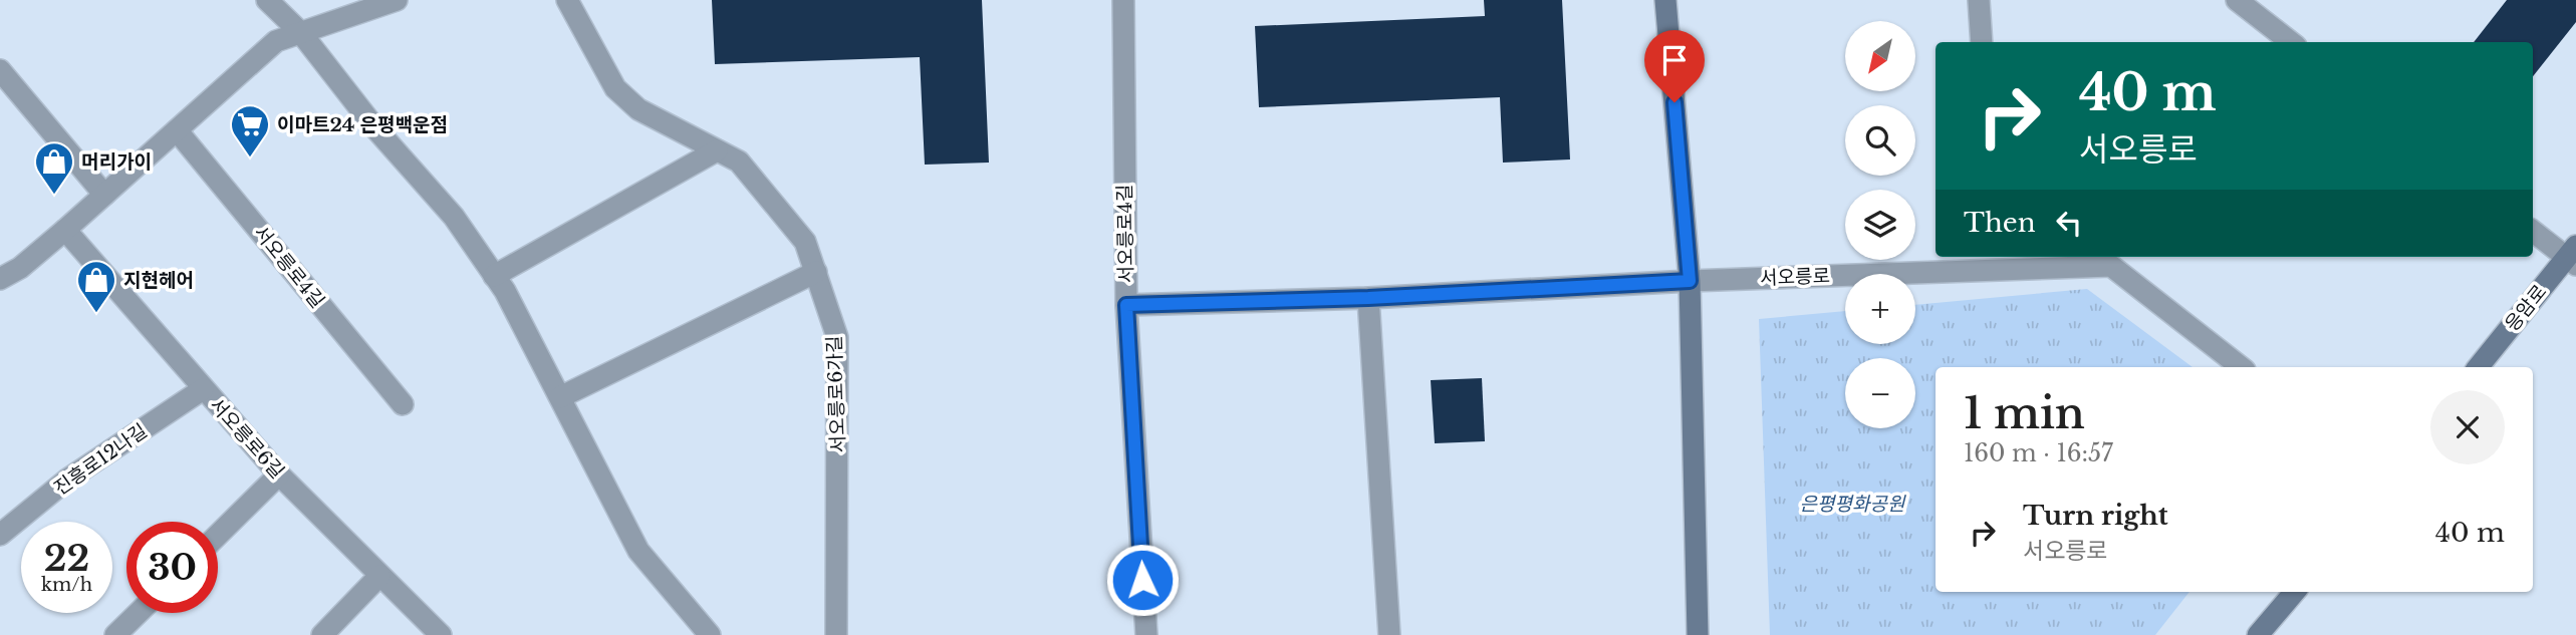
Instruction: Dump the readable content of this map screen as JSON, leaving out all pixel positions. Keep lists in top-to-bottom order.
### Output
{
  "streets": {
    "main road": ["응암로"],
    "street": [
      "서오릉로4길",
      "서오릉로",
      "서오릉로6가길",
      "서오릉로6길",
      "진흥로12나길"
    ]
  },
  "crossings": [
    ["서오릉로4길", "서오릉로"],
    ["서오릉로6길", "진흥로12나길"]
  ],
  "parks": ["은평평화공원"],
  "places": {
    "supermarket": ["이마트24 은평백운점"],
    "shop": ["머리가이", "지현헤어"]
  },
  "north": "bottom left",
  "page": {
    "map_buttons": ["+", "−"],
    "turn": ["40 m", "서오릉로"],
    "then": "Then",
    "heading": ["1 min", "160 m · 16:57"],
    "list": [
      {
        "name": "Turn right",
        "note": "서오릉로",
        "value": "40 m"
      }
    ],
    "speed": "22 km/h",
    "limit": "30"
  }
}
